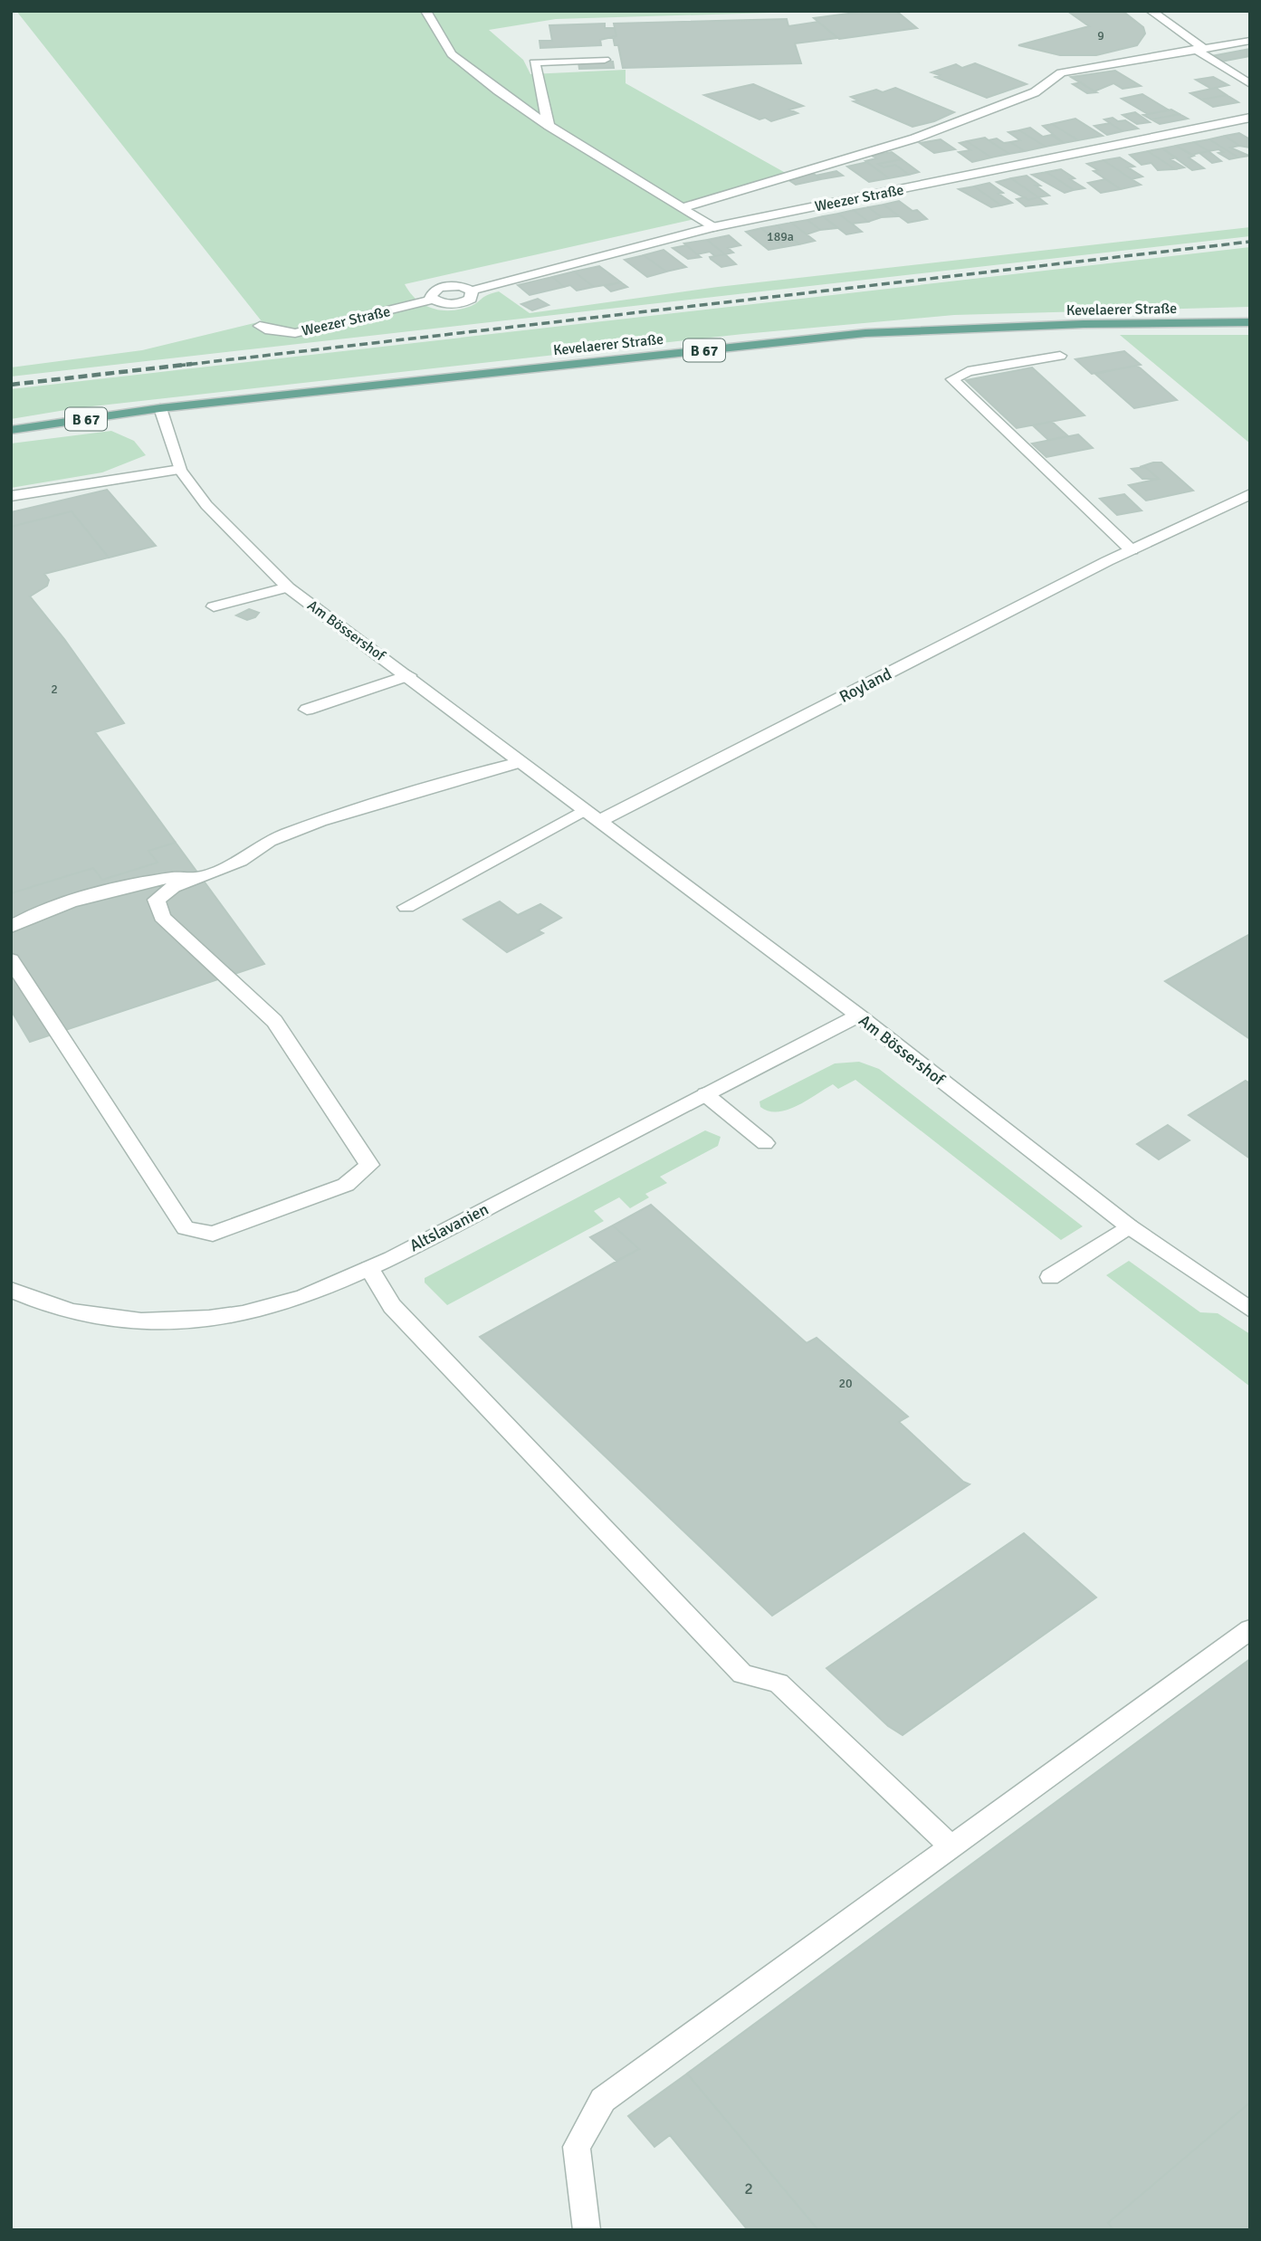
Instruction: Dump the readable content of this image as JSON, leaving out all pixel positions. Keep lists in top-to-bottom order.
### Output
{
  "streets": {
    "main road": ["Kevelaerer Straße", "B 67"],
    "street": [
      "Weezer Straße",
      "Am Bössershof",
      "Royland",
      "Altslavanien"
    ]
  },
  "crossings": [
    ["Kevelaerer Straße", "Am Bössershof"],
    ["Am Bössershof", "Royland"],
    ["Am Bössershof", "Altslavanien"]
  ],
  "house_numbers": [
    "9",
    "189a",
    "2",
    "20",
    "2"
  ]
}
